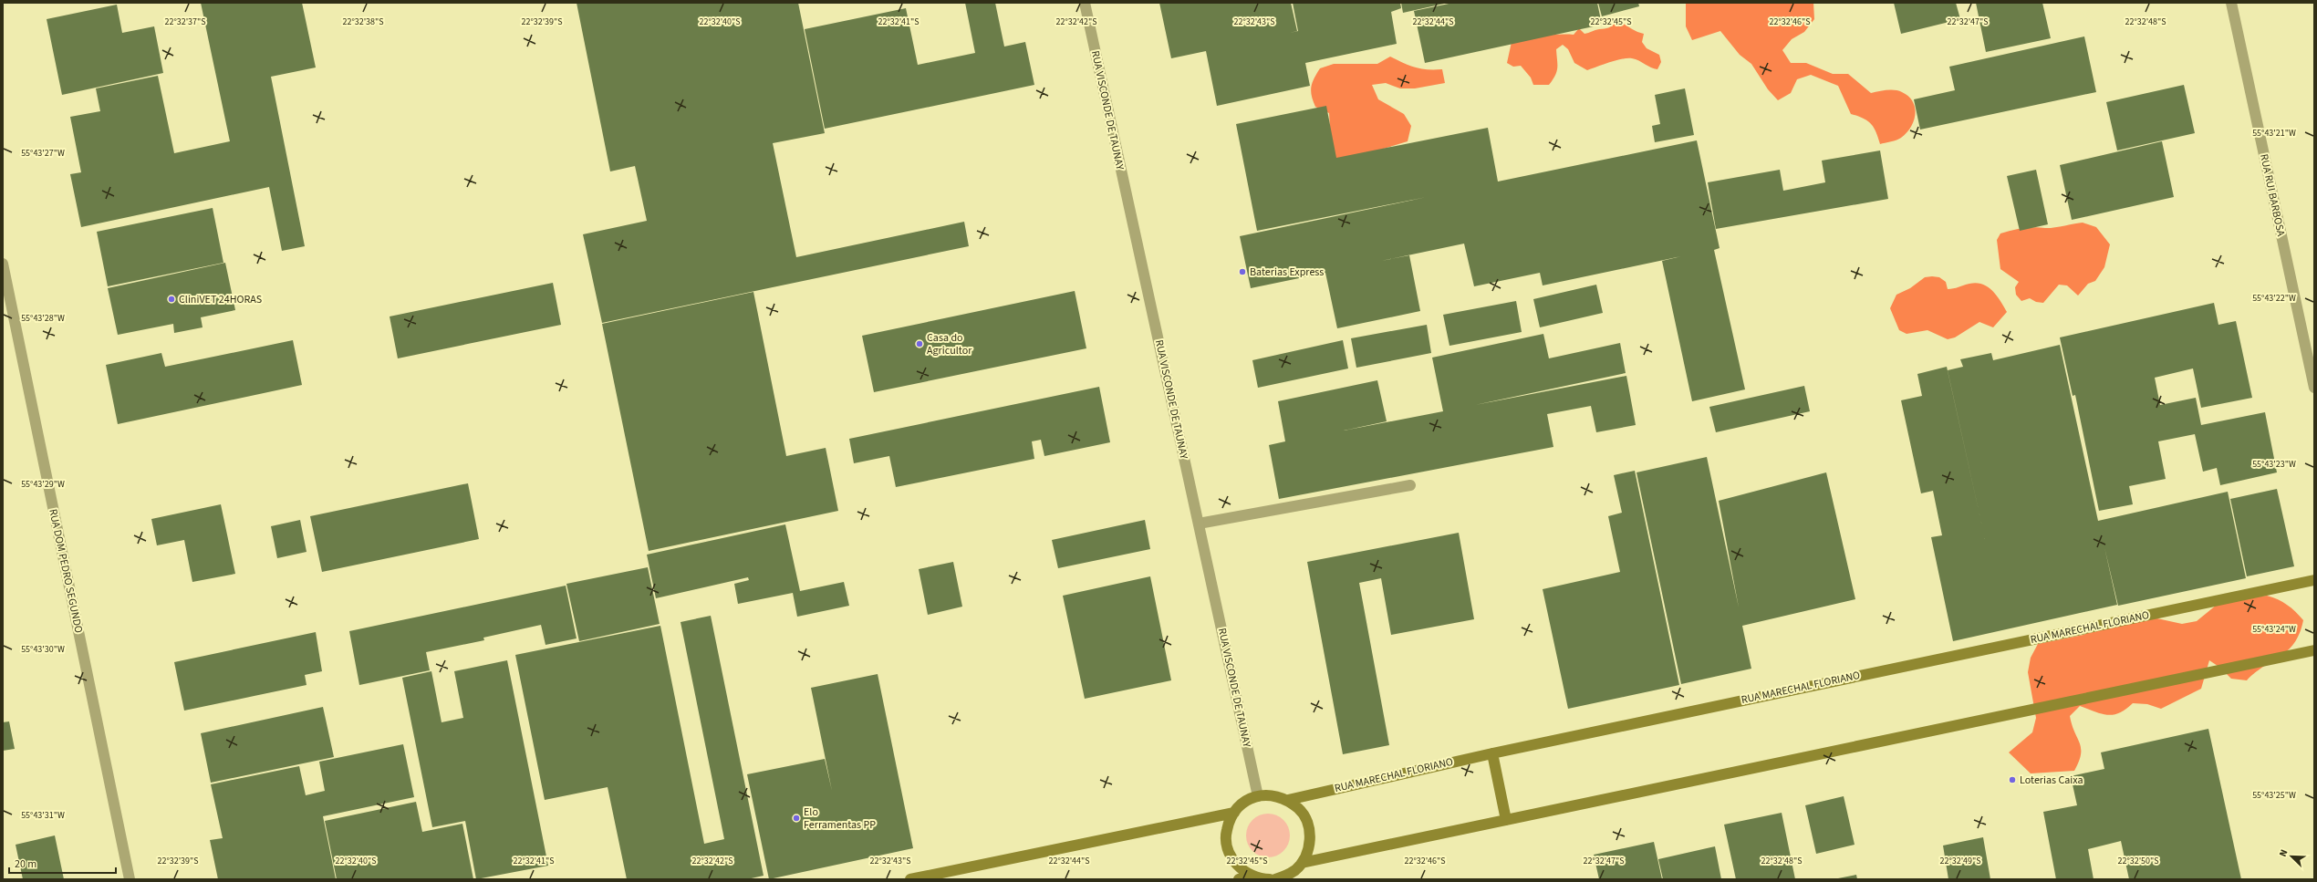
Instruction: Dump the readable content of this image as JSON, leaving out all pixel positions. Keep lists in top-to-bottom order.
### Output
{
  "streets": {
    "main road": ["RUA MARECHAL FLORIANO"],
    "street": ["RUA VISCONDE DE TAUNAY", "RUA RUI BARBOSA", "RUA DOM PEDRO SEGUNDO"]
  },
  "crossings": [
    ["RUA VISCONDE DE TAUNAY", "RUA MARECHAL FLORIANO"]
  ],
  "places": [
    "Baterias Express",
    "CliniVET 24HORAS",
    "Casa do Agricultor",
    "Loterias Caixa",
    "Elo Ferramentas PP"
  ],
  "scale_bar": "20 m",
  "north": "top left",
  "coordinates": [
    "22°32'37\"S",
    "22°32'39\"S",
    "22°32'40\"S",
    "22°32'41\"S",
    "22°32'42\"S",
    "22°32'43\"S",
    "22°32'44\"S",
    "22°32'45\"S",
    "22°32'46\"S",
    "22°32'47\"S",
    "22°32'48\"S",
    "22°32'38\"S",
    "55°43'21\"W",
    "55°43'27\"W",
    "55°43'22\"W",
    "55°43'28\"W",
    "55°43'23\"W",
    "55°43'29\"W",
    "55°43'24\"W",
    "55°43'30\"W",
    "55°43'25\"W",
    "55°43'31\"W",
    "22°32'49\"S",
    "22°32'50\"S"
  ]
}
